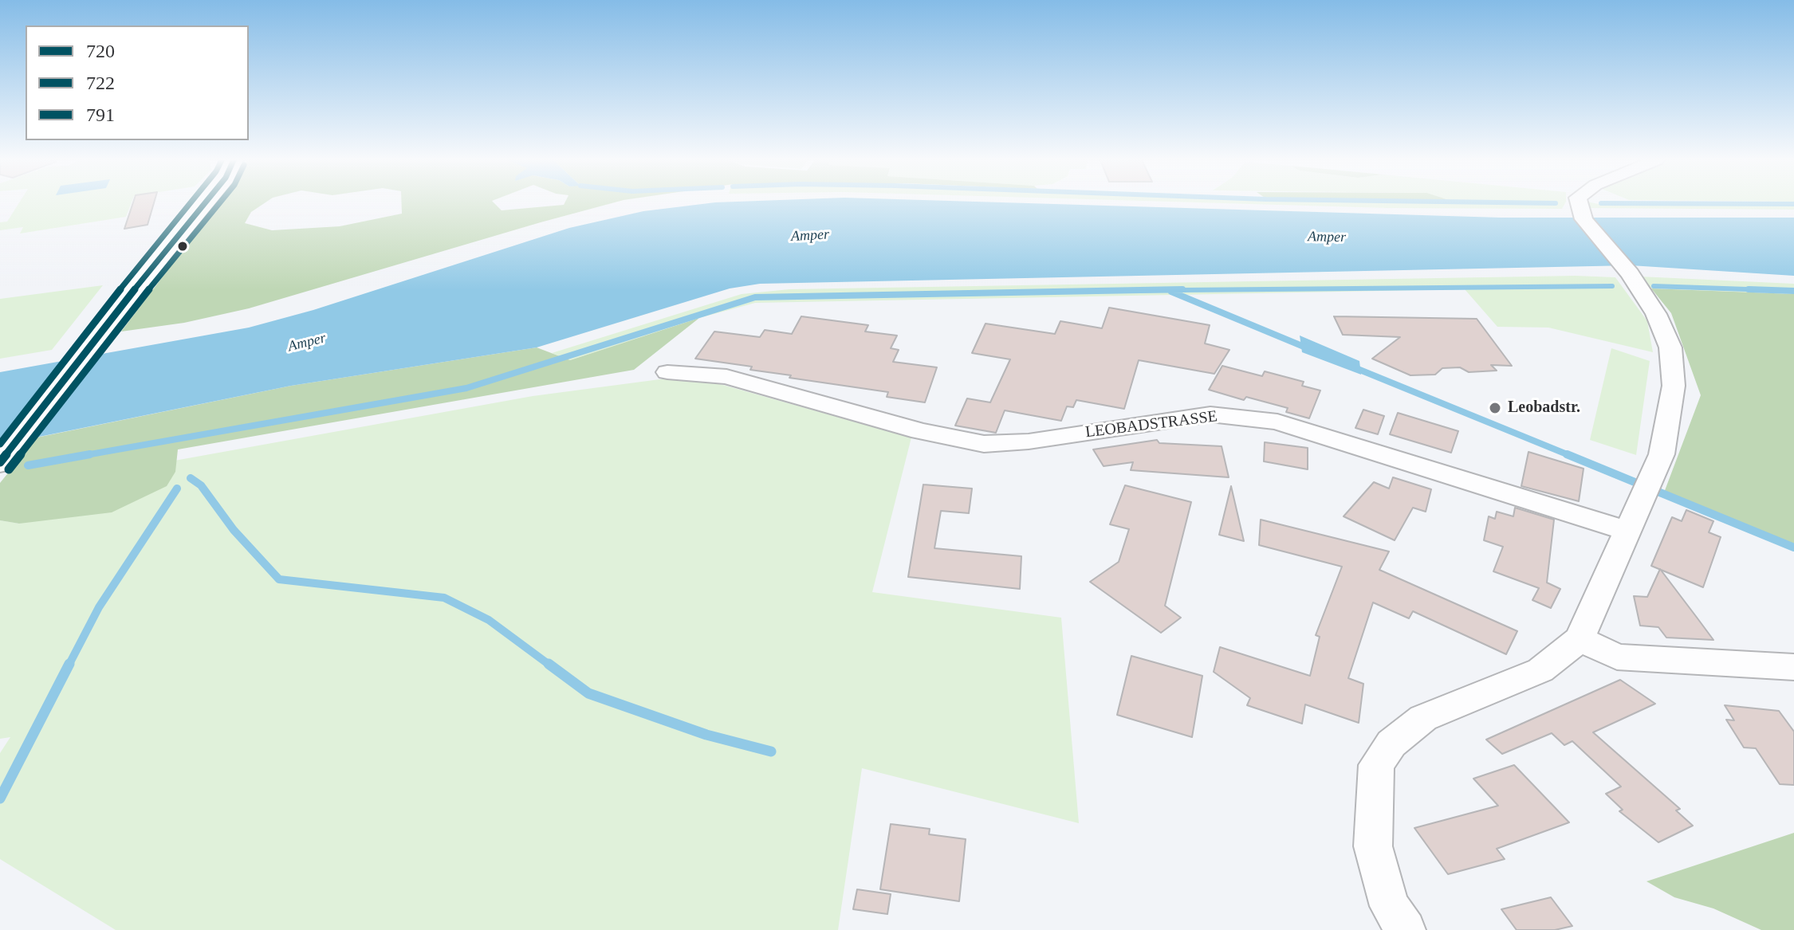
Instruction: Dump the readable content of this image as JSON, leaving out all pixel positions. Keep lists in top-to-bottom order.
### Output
{
  "streets": {
    "street": ["LEOBADSTRASSE"]
  },
  "water": ["Amper"],
  "places": ["Leobadstr."],
  "lines": ["transit line 720", "transit line 722", "transit line 791"],
  "legend": ["720", "722", "791"]
}
